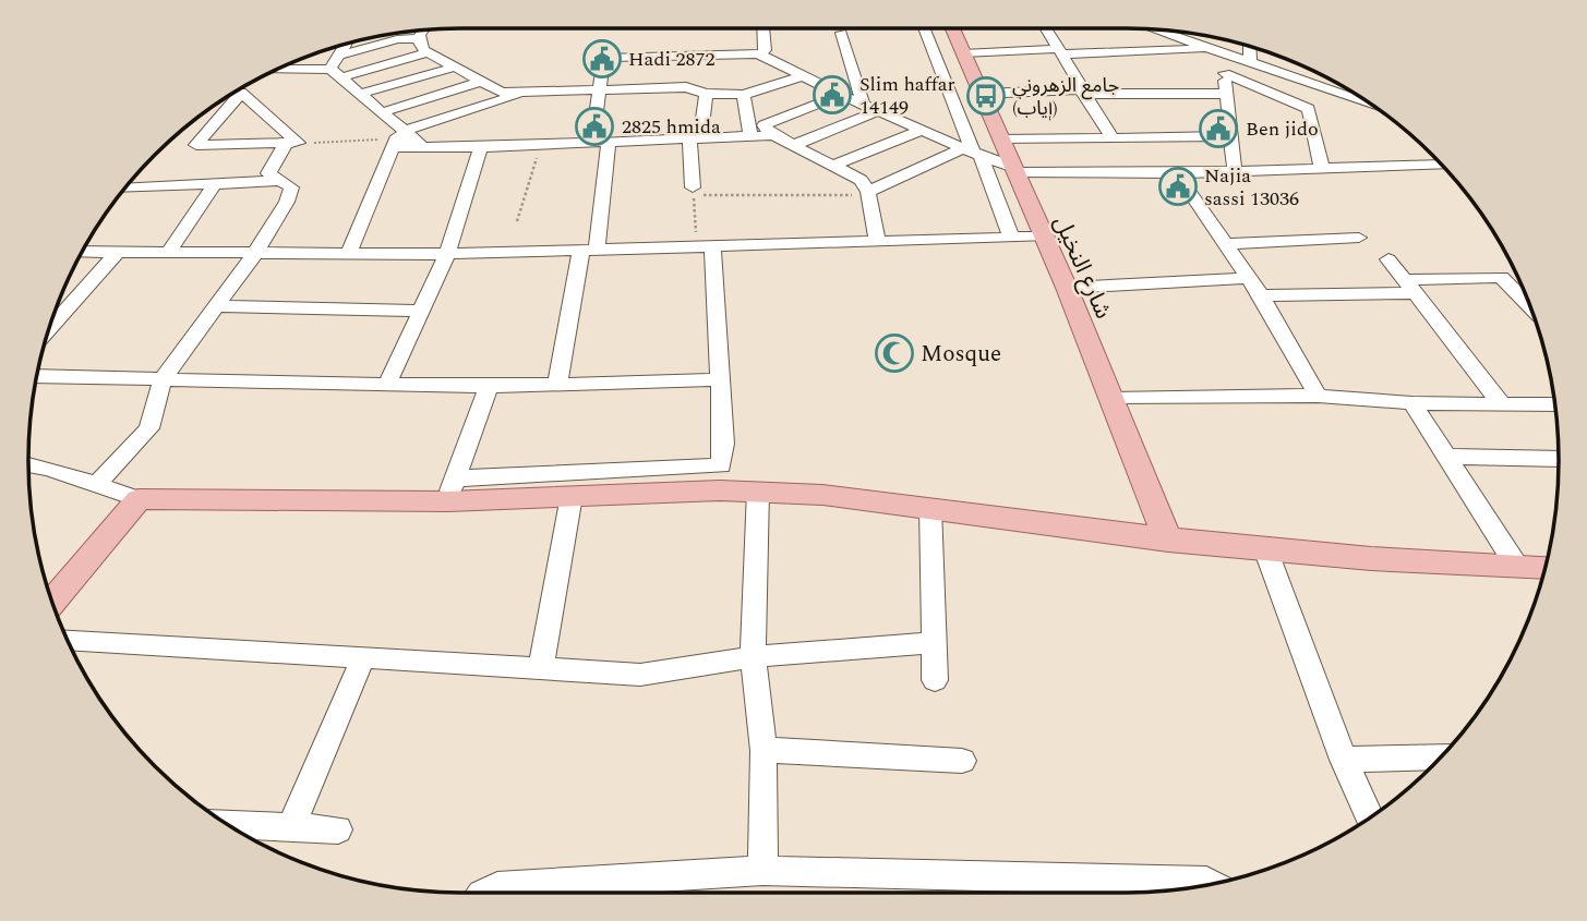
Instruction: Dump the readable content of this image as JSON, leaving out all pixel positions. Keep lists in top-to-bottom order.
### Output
{
  "streets": {
    "main road": ["شارع النخيل"]
  },
  "places": {
    "public building": [
      "Hadi 2872",
      "Slim haffar 14149",
      "2825 hmida",
      "Ben jido",
      "Najia sassi 13036"
    ],
    "bus stop": ["جامع الزهروني (إياب)"],
    "mosque": ["Mosque"]
  }
}
